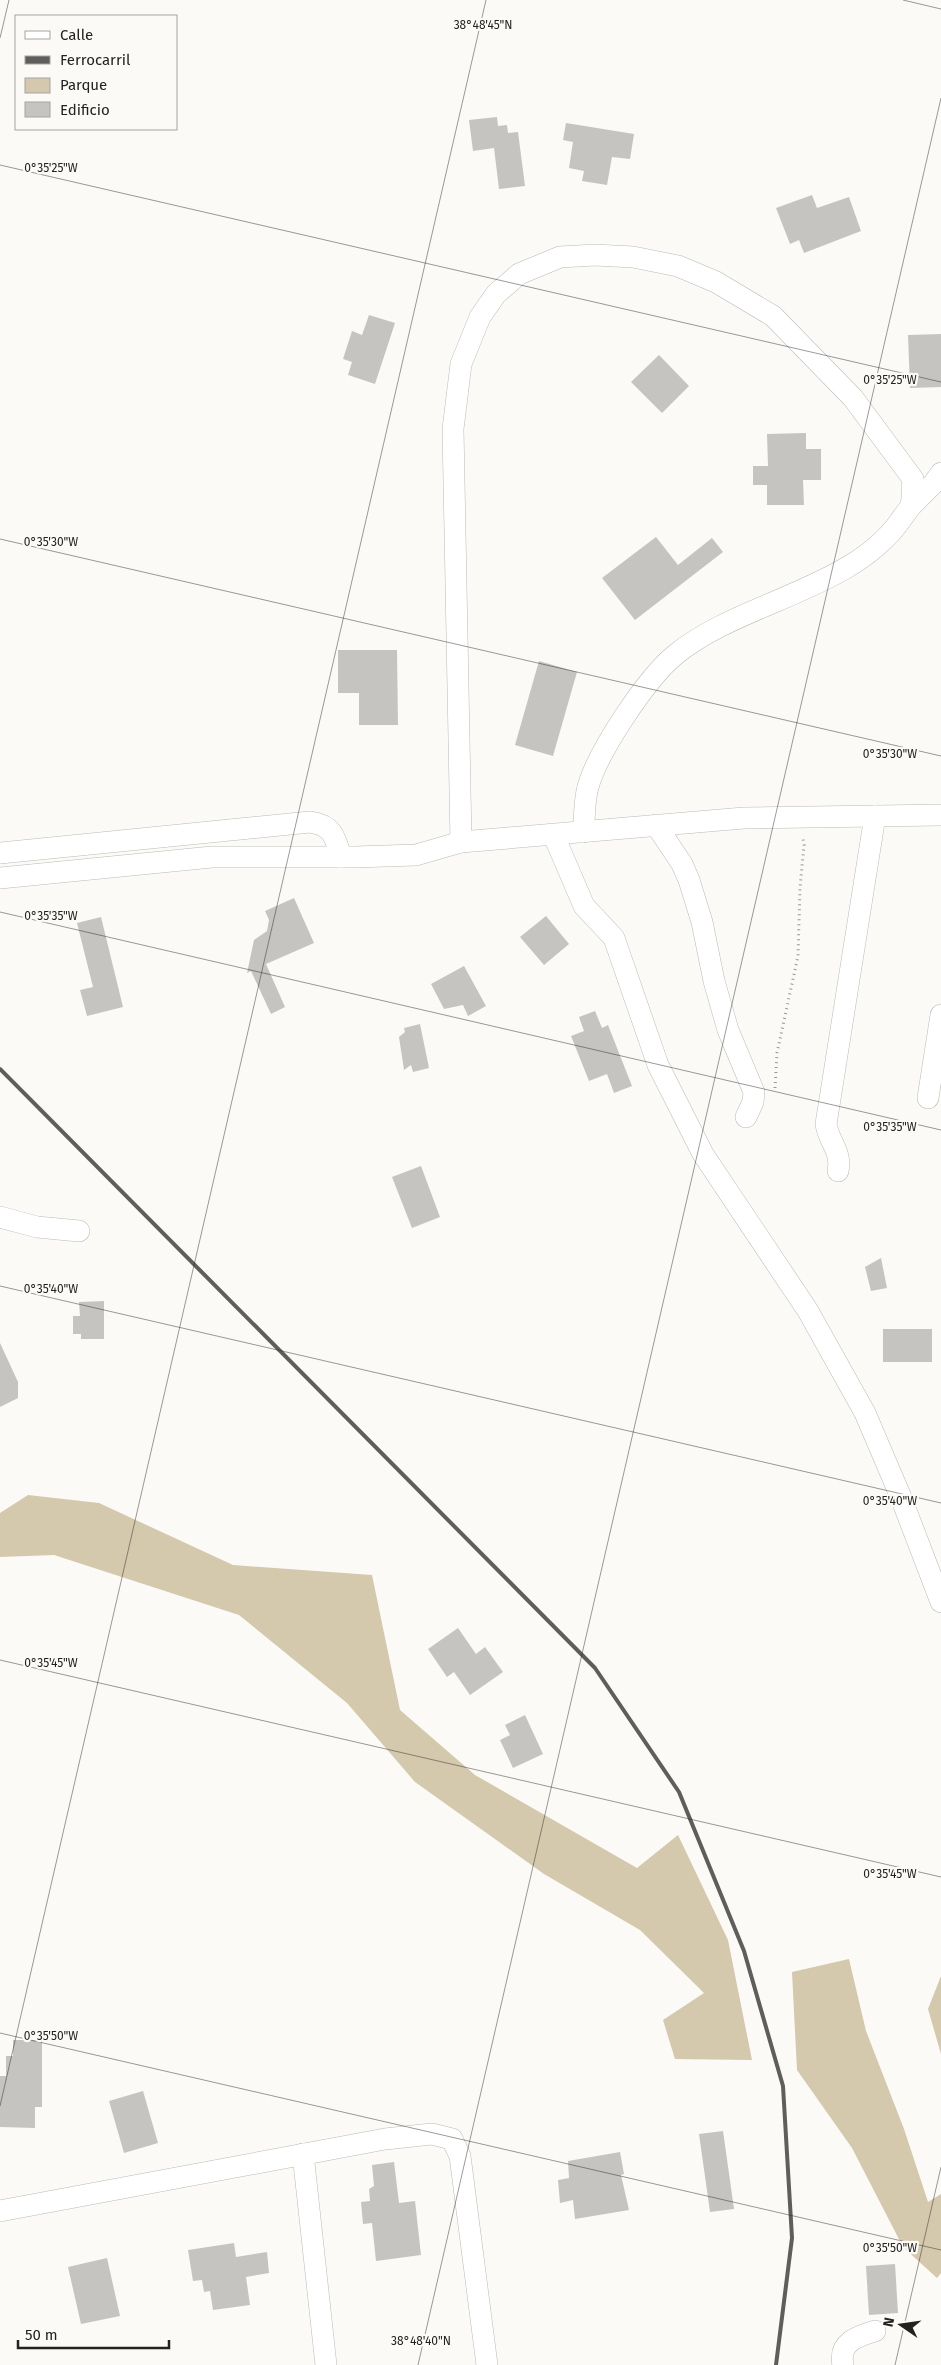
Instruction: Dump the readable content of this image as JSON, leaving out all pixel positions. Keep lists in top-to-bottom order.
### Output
{
  "legend": [
    "Calle",
    "Ferrocarril",
    "Parque",
    "Edificio"
  ],
  "scale_bar": "50 m",
  "north": "left",
  "coordinates": [
    "38°48'45\"N",
    "0°35'25\"W",
    "0°35'30\"W",
    "0°35'35\"W",
    "0°35'40\"W",
    "0°35'45\"W",
    "0°35'50\"W",
    "38°48'40\"N"
  ]
}
